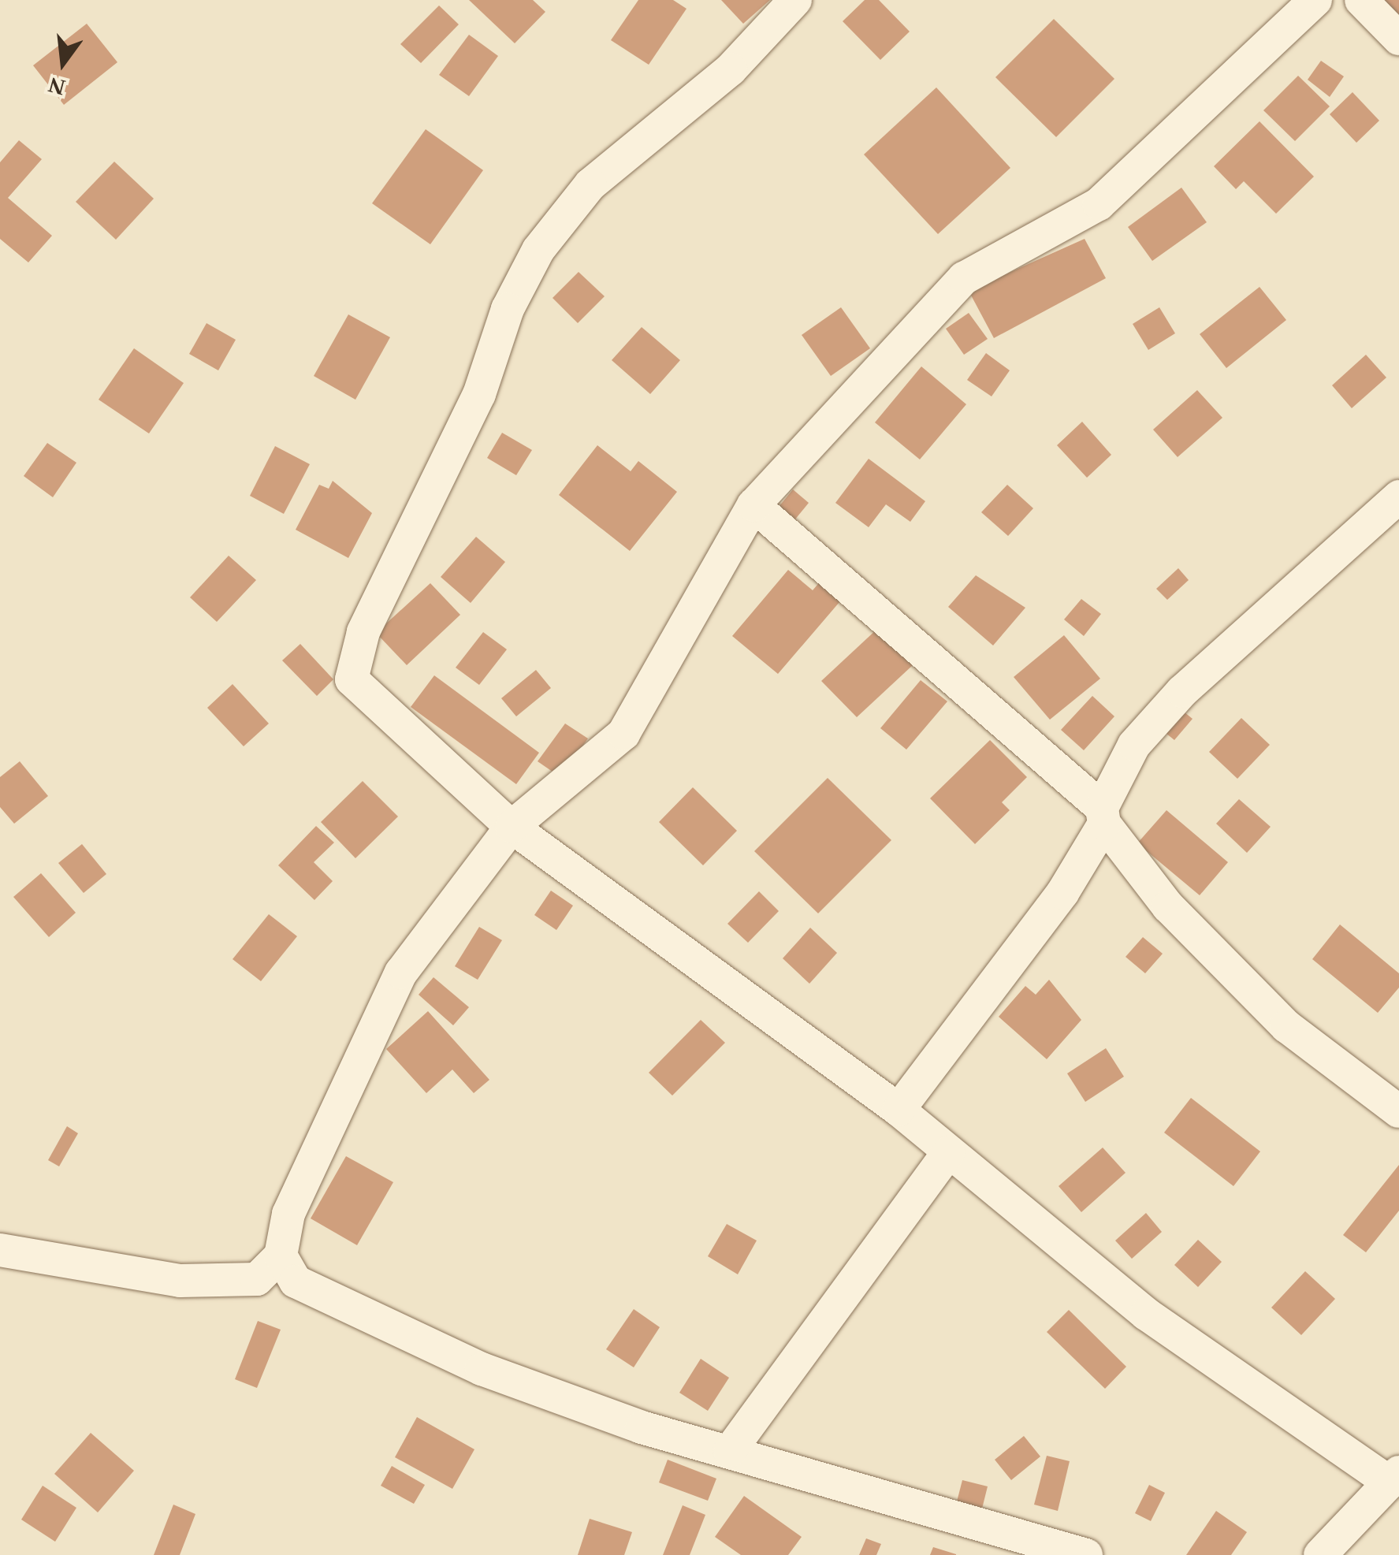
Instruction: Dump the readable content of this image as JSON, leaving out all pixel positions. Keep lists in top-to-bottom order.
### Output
{
  "north": "bottom"
}
